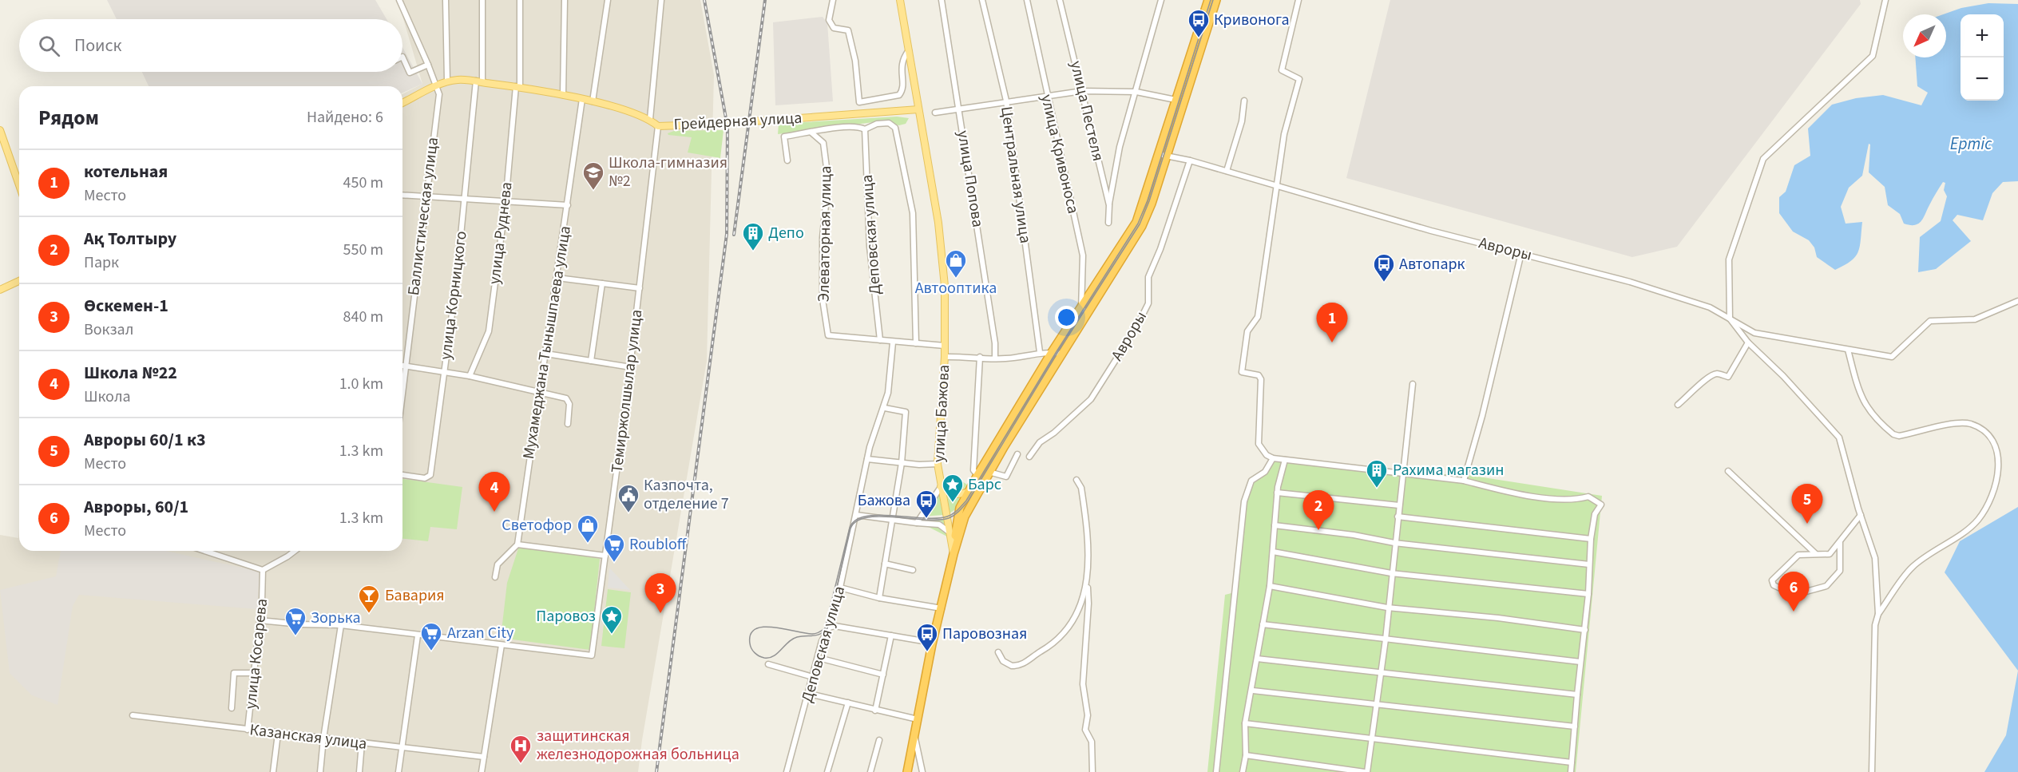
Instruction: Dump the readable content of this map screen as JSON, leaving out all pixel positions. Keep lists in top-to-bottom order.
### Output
{
  "streets": {
    "highway": ["улица Бажова"],
    "main road": ["Грейдерная улица"],
    "street": [
      "улица Пестеля",
      "улица Кривоноса",
      "Центральная улица",
      "улица Попова",
      "Баллистическая улица",
      "улица Руднева",
      "Элеваторная улица",
      "Деповская улица",
      "Авроры",
      "улица Корницкого",
      "Мухамеджана Тынышпаева улица",
      "Темиржолшылар улица",
      "улица Косарева",
      "Казанская улица"
    ]
  },
  "crossings": [
    ["Грейдерная улица", "Баллистическая улица"],
    ["Грейдерная улица", "улица Руднева"],
    ["Грейдерная улица", "улица Корницкого"],
    ["Грейдерная улица", "Мухамеджана Тынышпаева улица"],
    ["Грейдерная улица", "Темиржолшылар улица"],
    ["Грейдерная улица", "улица Бажова"],
    ["Элеваторная улица", "Деповская улица"],
    ["улица Косарева", "Казанская улица"]
  ],
  "water": ["Ертіс"],
  "places": {
    "bus stop": [
      "Кривонога",
      "Автопарк",
      "Бажова",
      "Паровозная"
    ],
    "school or university": ["Школа-гимназия №2"],
    "building": ["Депо", "Рахима магазин"],
    "shop": ["Автооптика", "Светофор"],
    "place": ["Барс", "Паровоз"],
    "public building": ["Казпочта, отделение 7"],
    "supermarket": ["Roubloff", "Зорька", "Arzan City"],
    "bar": ["Бавария"],
    "hospital": ["защитинская железнодорожная больница"]
  },
  "north": "bottom left",
  "page": {
    "map_buttons": ["+", "−"],
    "search": "Поиск",
    "heading": ["Рядом", "Найдено: 6"],
    "list": [
      {
        "mark": "1",
        "name": "котельная",
        "note": "Место",
        "value": "450 m"
      },
      {
        "mark": "2",
        "name": "Ақ Толтыру",
        "note": "Парк",
        "value": "550 m"
      },
      {
        "mark": "3",
        "name": "Өскемен-1",
        "note": "Вокзал",
        "value": "840 m"
      },
      {
        "mark": "4",
        "name": "Школа №22",
        "note": "Школа",
        "value": "1.0 km"
      },
      {
        "mark": "5",
        "name": "Авроры 60/1 к3",
        "note": "Место",
        "value": "1.3 km"
      },
      {
        "mark": "6",
        "name": "Авроры, 60/1",
        "note": "Место",
        "value": "1.3 km"
      }
    ],
    "pins": [
      "1",
      "4",
      "5",
      "2",
      "6",
      "3"
    ]
  }
}
